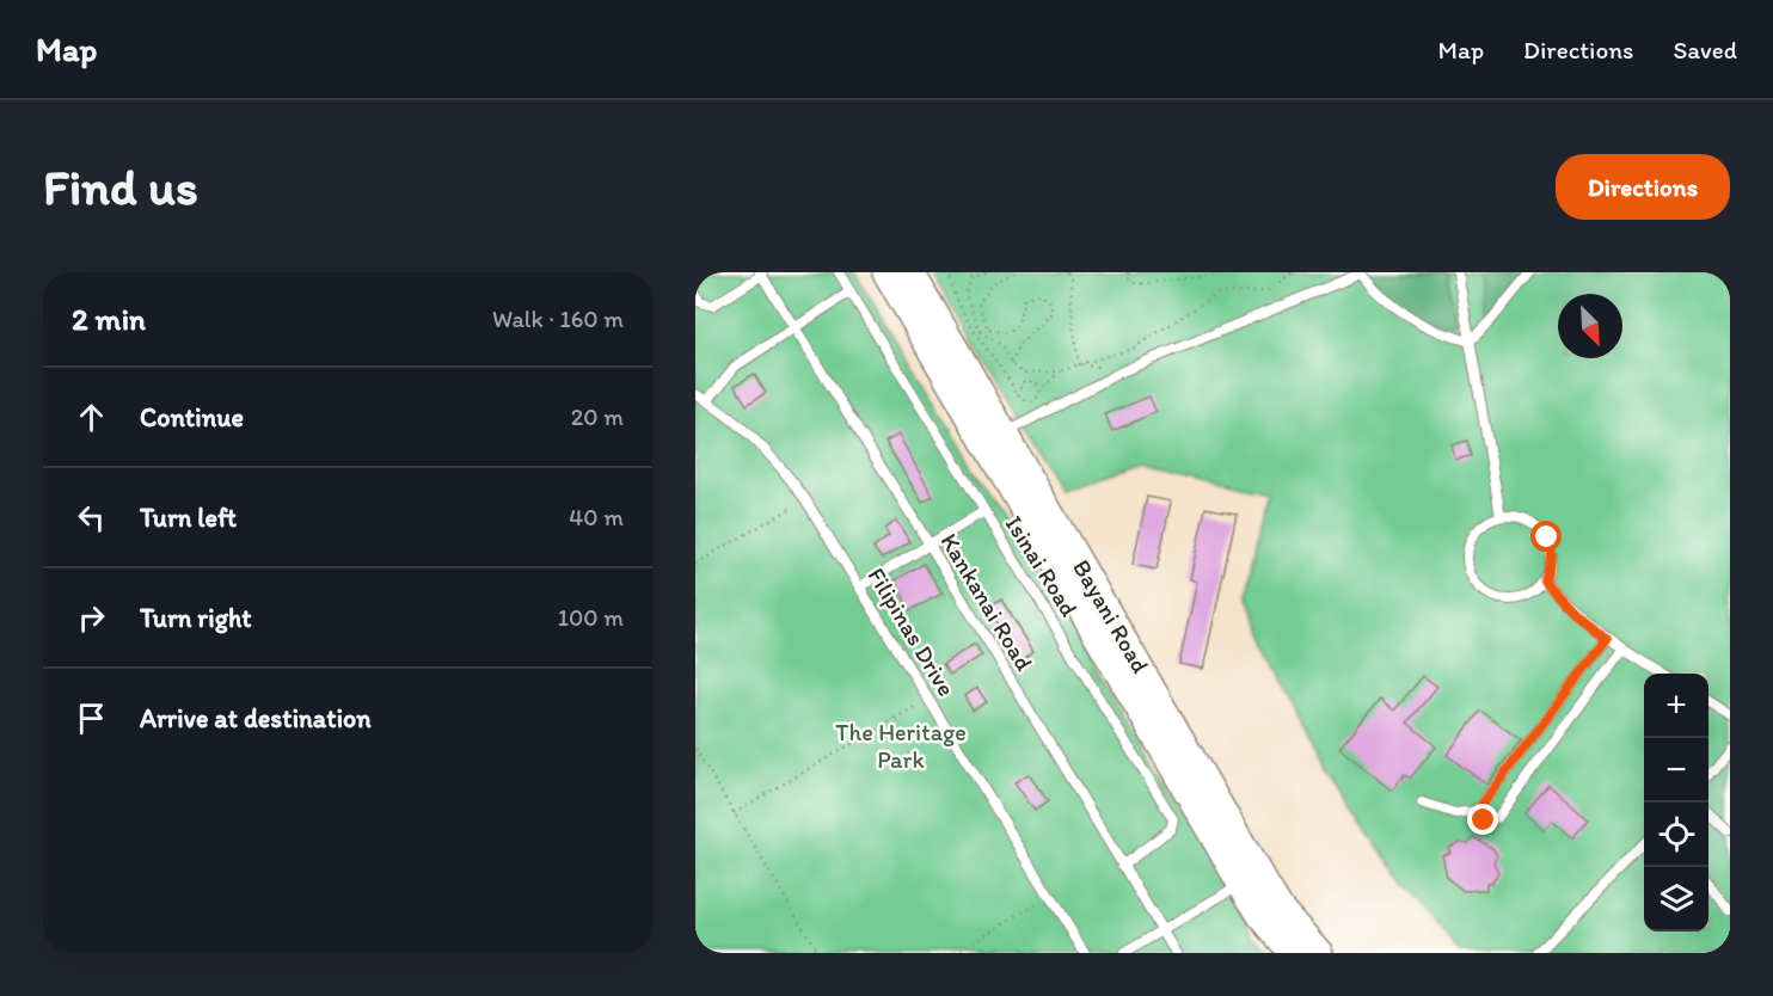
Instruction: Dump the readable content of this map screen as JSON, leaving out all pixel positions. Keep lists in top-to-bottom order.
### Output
{
  "streets": {
    "main road": ["Bayani Road"],
    "lane": ["Isinai Road", "Kankanai Road", "Filipinas Drive"]
  },
  "crossings": [
    ["Isinai Road", "Kankanai Road"]
  ],
  "parks": ["The Heritage Park"],
  "north": "bottom right",
  "page": {
    "header": "Map",
    "nav": ["Map", "Directions", "Saved"],
    "buttons": "Directions",
    "title": "Find us",
    "heading": ["2 min", "Walk · 160 m"],
    "list": [
      ["Continue", "20 m"],
      ["Turn left", "40 m"],
      ["Turn right", "100 m"],
      "Arrive at destination"
    ],
    "map_buttons": ["+", "−"]
  }
}
